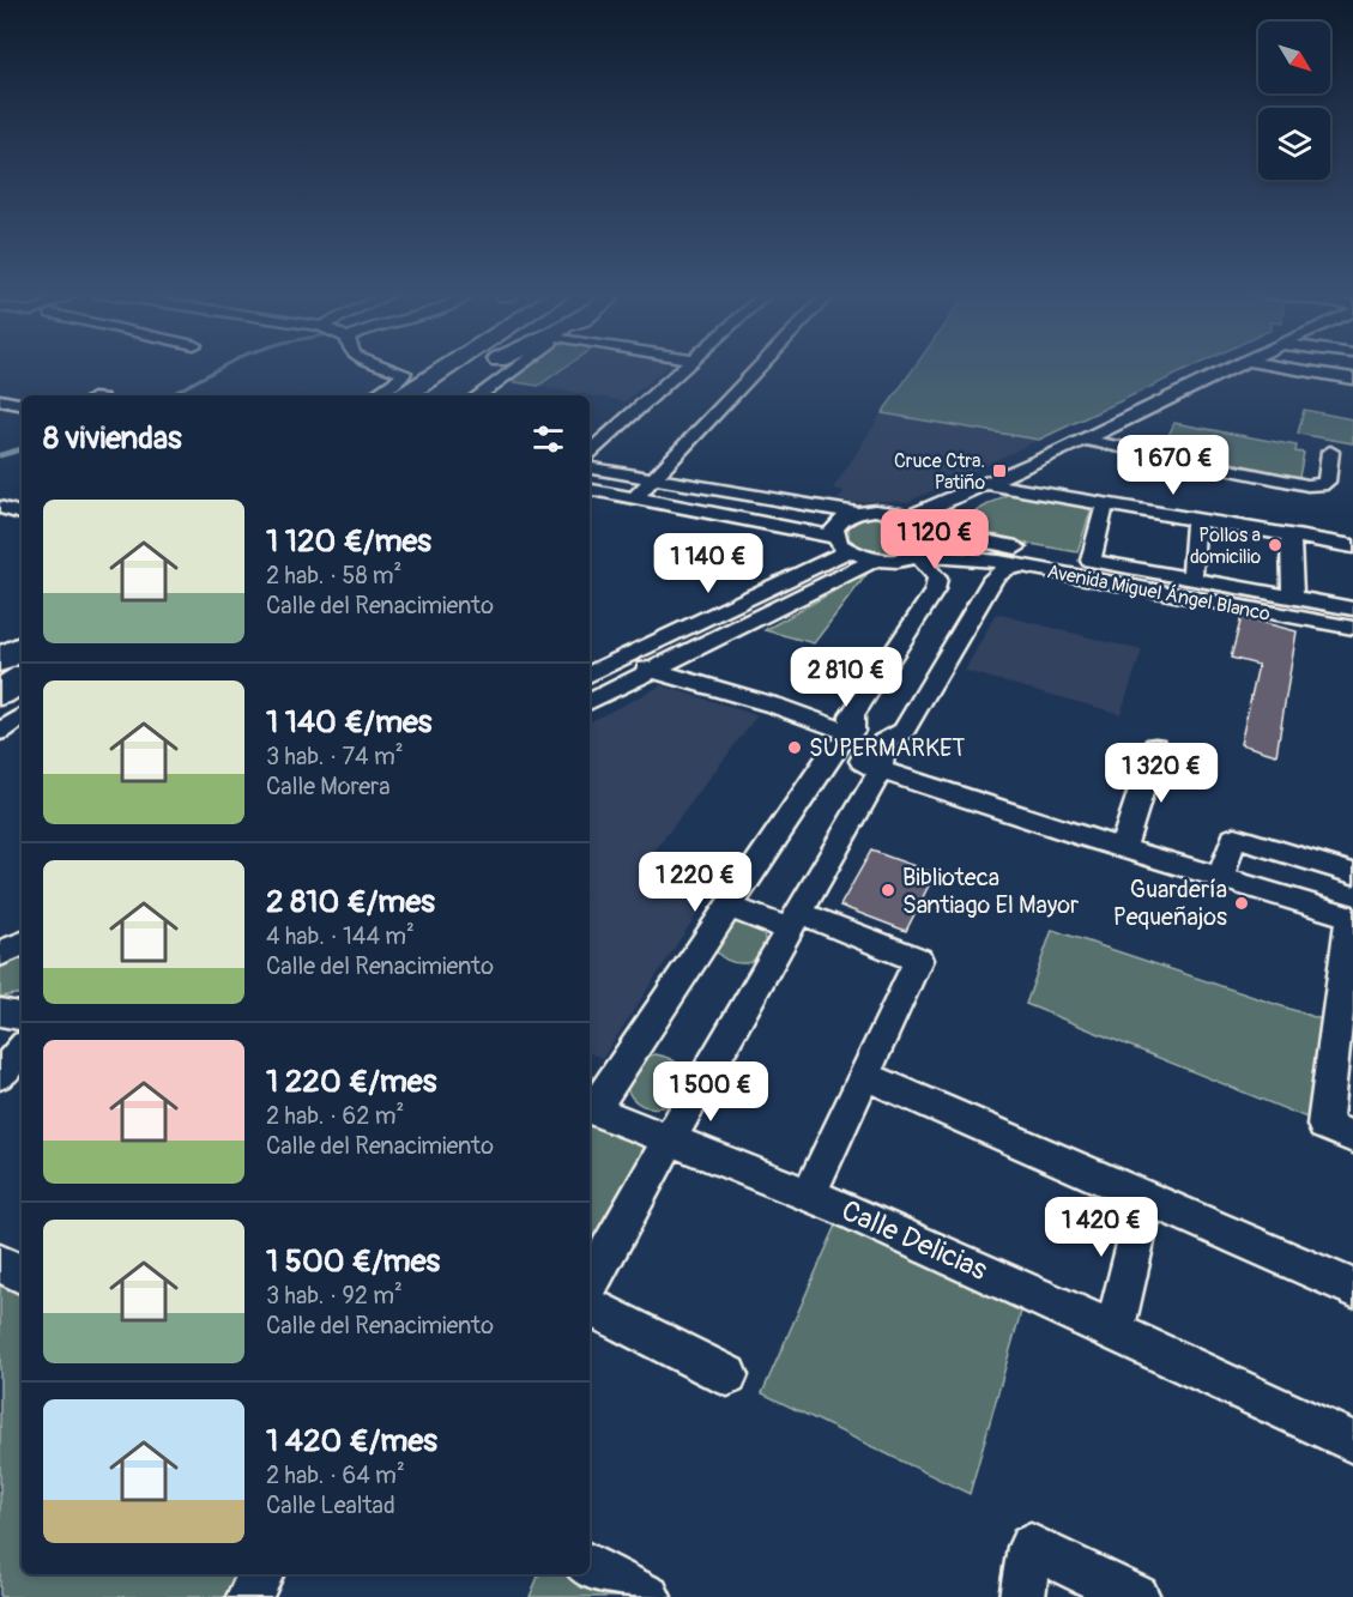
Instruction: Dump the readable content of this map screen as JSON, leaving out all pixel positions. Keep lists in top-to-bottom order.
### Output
{
  "streets": {
    "street": ["Avenida Miguel Ángel Blanco", "Calle Delicias"]
  },
  "places": {
    "transit": ["Cruce Ctra. Patiño"],
    "other": [
      "Pollos a domicilio",
      "SUPERMARKET",
      "Biblioteca Santiago El Mayor",
      "Guardería Pequeñajos"
    ]
  },
  "north": "bottom right",
  "page": {
    "heading": "8 viviendas",
    "price": [
      "1 670 €",
      "1 120 €",
      "1 140 €",
      "2 810 €",
      "1 320 €",
      "1 220 €",
      "1 500 €",
      "1 420 €"
    ],
    "list": [
      {
        "name": "1 120 €/mes",
        "note": "2 hab. · 58 m² · Calle del Renacimiento"
      },
      {
        "name": "1 140 €/mes",
        "note": "3 hab. · 74 m² · Calle Morera"
      },
      {
        "name": "2 810 €/mes",
        "note": "4 hab. · 144 m² · Calle del Renacimiento"
      },
      {
        "name": "1 220 €/mes",
        "note": "2 hab. · 62 m² · Calle del Renacimiento"
      },
      {
        "name": "1 500 €/mes",
        "note": "3 hab. · 92 m² · Calle del Renacimiento"
      },
      {
        "name": "1 420 €/mes",
        "note": "2 hab. · 64 m² · Calle Lealtad"
      }
    ]
  }
}
